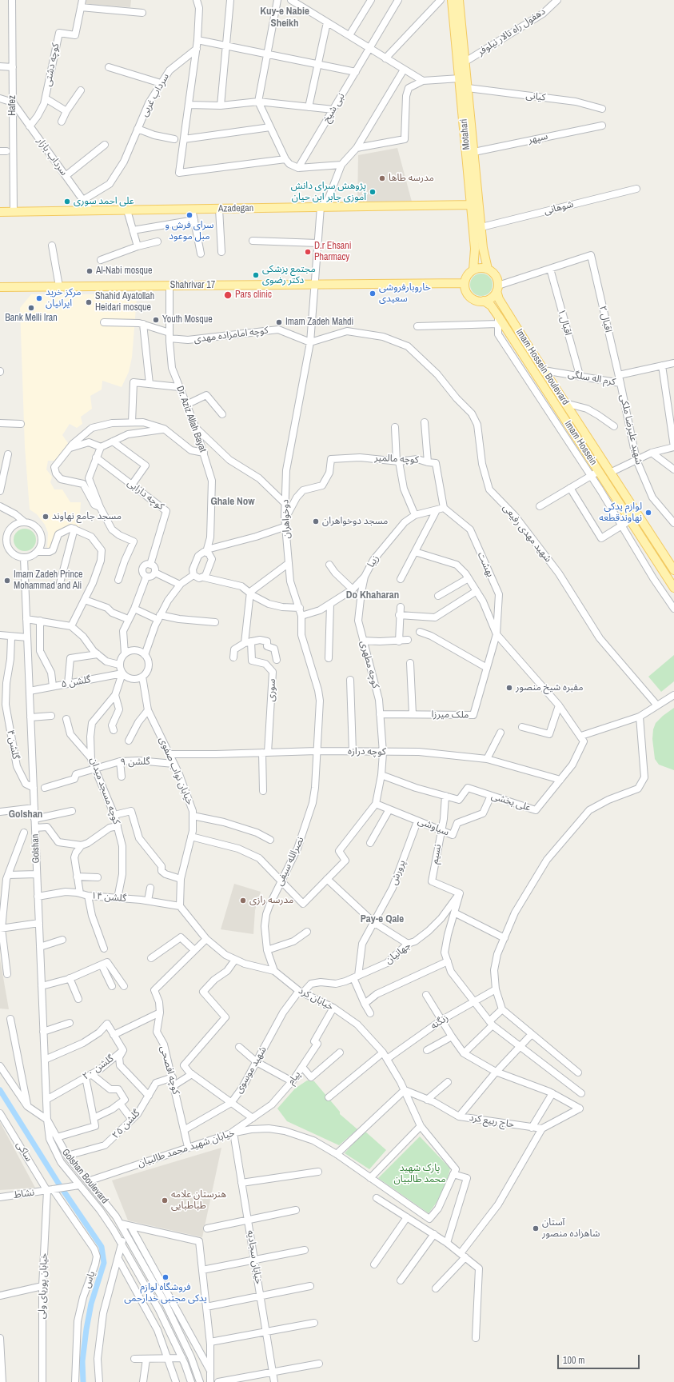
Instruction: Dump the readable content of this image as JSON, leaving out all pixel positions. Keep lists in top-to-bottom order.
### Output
{
  "streets": {
    "main road": [
      "Motahari",
      "Azadegan",
      "Shahrivar 17",
      "Imam Hossein Boulevard",
      "Imam Hossein"
    ],
    "street": [
      "دهفول راه تالار نیلوفر",
      "کوچه دشتی",
      "سرداب غربی",
      "کیانی",
      "Hafez",
      "نبی شیخ",
      "سپهر",
      "سرداب بازار",
      "شوهانی",
      "اقبال ۲",
      "اقبال ۱",
      "کوچه امامزاده مهدی",
      "کرم اله سلگی",
      "Dr. Aziz Allah Bayat",
      "شهید علیرضا ملکی",
      "کوچه مالمیر",
      "کوچه دارابی",
      "دوخواهران",
      "شهید مهدی رفیعی",
      "زیبا",
      "بهشت",
      "کوچه مطهری",
      "گلشن ۵",
      "سوری",
      "ملک میرزا",
      "گلشن ۴",
      "کوچه درازه",
      "گلشن ۹",
      "خیابان نواب صفوی",
      "کوچه مسجد میدان",
      "علی بخشی",
      "سیاوشی",
      "Golshan",
      "نسیم",
      "نصرالله سیفی",
      "پرورش",
      "گلشن ۱۴",
      "جهانیان",
      "خیابان کرد",
      "زنگنه",
      "گلشن ۲۰",
      "کوچه افصحی",
      "شهید موسوی",
      "پیام",
      "حاج ربیع کرد",
      "گلشن ۲۵",
      "خیابان شهید محمد طالبیان",
      "ساکی",
      "Golshan Boulevard",
      "نشاط",
      "خیابان سجادیه",
      "یاس",
      "خیابان پوریای ولی"
    ]
  },
  "crossings": [
    ["دهفول راه تالار نیلوفر", "Motahari"],
    ["کوچه دشتی", "سرداب بازار"],
    ["سرداب غربی", "سرداب بازار"],
    ["کیانی", "Motahari"],
    ["Hafez", "سرداب بازار"],
    ["Hafez", "Azadegan"],
    ["Motahari", "سپهر"],
    ["Motahari", "شوهانی"],
    ["Motahari", "Azadegan"],
    ["Motahari", "Shahrivar 17"],
    ["Motahari", "Imam Hossein Boulevard"],
    ["Motahari", "Imam Hossein"],
    ["سرداب بازار", "Azadegan"],
    ["Azadegan", "دوخواهران"],
    ["Shahrivar 17", "Imam Hossein Boulevard"],
    ["Shahrivar 17", "Dr. Aziz Allah Bayat"],
    ["Shahrivar 17", "Imam Hossein"],
    ["Shahrivar 17", "دوخواهران"],
    ["اقبال ۲", "اقبال ۱"],
    ["اقبال ۲", "کرم اله سلگی"],
    ["اقبال ۲", "شهید علیرضا ملکی"],
    ["اقبال ۱", "کرم اله سلگی"],
    ["کوچه امامزاده مهدی", "Dr. Aziz Allah Bayat"],
    ["کوچه امامزاده مهدی", "دوخواهران"],
    ["کوچه امامزاده مهدی", "شهید مهدی رفیعی"],
    ["Imam Hossein Boulevard", "کرم اله سلگی"],
    ["Imam Hossein Boulevard", "Imam Hossein"],
    ["کرم اله سلگی", "شهید علیرضا ملکی"],
    ["کوچه مالمیر", "دوخواهران"],
    ["کوچه مالمیر", "زیبا"],
    ["کوچه مالمیر", "بهشت"],
    ["دوخواهران", "شهید مهدی رفیعی"],
    ["دوخواهران", "زیبا"],
    ["دوخواهران", "کوچه درازه"],
    ["دوخواهران", "نصرالله سیفی"],
    ["زیبا", "بهشت"],
    ["زیبا", "کوچه مطهری"],
    ["بهشت", "ملک میرزا"],
    ["کوچه مطهری", "ملک میرزا"],
    ["کوچه مطهری", "کوچه درازه"],
    ["کوچه مطهری", "سیاوشی"],
    ["گلشن ۵", "خیابان نواب صفوی"],
    ["گلشن ۵", "کوچه مسجد میدان"],
    ["گلشن ۵", "Golshan"],
    ["سوری", "کوچه درازه"],
    ["گلشن ۴", "Golshan"],
    ["کوچه درازه", "خیابان نواب صفوی"],
    ["کوچه درازه", "علی بخشی"],
    ["کوچه درازه", "نصرالله سیفی"],
    ["گلشن ۹", "خیابان نواب صفوی"],
    ["گلشن ۹", "کوچه مسجد میدان"],
    ["خیابان نواب صفوی", "کوچه مسجد میدان"],
    ["خیابان نواب صفوی", "گلشن ۱۴"],
    ["خیابان نواب صفوی", "خیابان کرد"],
    ["کوچه مسجد میدان", "گلشن ۱۴"],
    ["علی بخشی", "سیاوشی"],
    ["علی بخشی", "نسیم"],
    ["سیاوشی", "نسیم"],
    ["سیاوشی", "پرورش"],
    ["Golshan", "گلشن ۱۴"],
    ["Golshan", "گلشن ۲۰"],
    ["Golshan", "Golshan Boulevard"],
    ["نسیم", "جهانیان"],
    ["نصرالله سیفی", "خیابان کرد"],
    ["پرورش", "جهانیان"],
    ["گلشن ۱۴", "خیابان کرد"],
    ["جهانیان", "خیابان کرد"],
    ["جهانیان", "شهید موسوی"],
    ["خیابان کرد", "زنگنه"],
    ["خیابان کرد", "کوچه افصحی"],
    ["خیابان کرد", "شهید موسوی"],
    ["خیابان کرد", "پیام"],
    ["خیابان کرد", "حاج ربیع کرد"],
    ["خیابان کرد", "خیابان شهید محمد طالبیان"],
    ["کوچه افصحی", "شهید موسوی"],
    ["کوچه افصحی", "گلشن ۲۵"],
    ["کوچه افصحی", "خیابان شهید محمد طالبیان"],
    ["پیام", "خیابان شهید محمد طالبیان"],
    ["پیام", "خیابان سجادیه"],
    ["گلشن ۲۵", "Golshan Boulevard"],
    ["خیابان شهید محمد طالبیان", "Golshan Boulevard"],
    ["خیابان شهید محمد طالبیان", "خیابان سجادیه"],
    ["ساکی", "نشاط"],
    ["ساکی", "یاس"],
    ["ساکی", "خیابان پوریای ولی"],
    ["Golshan Boulevard", "نشاط"],
    ["نشاط", "یاس"],
    ["نشاط", "خیابان پوریای ولی"],
    ["یاس", "خیابان پوریای ولی"]
  ],
  "districts": [
    "Kuy-e Nabie Sheikh",
    "Ghale Now",
    "Do Khaharan",
    "Golshan",
    "Pay-e Qale"
  ],
  "parks": ["پارک شهید محمد طالبیان"],
  "places": [
    "مدرسه طاها",
    "پژوهش سرای دانش آموزی جابر ابن حیان",
    "علی احمد سوری",
    "سرای فرش و مبل موعود",
    "D.r Ehsani Pharmacy",
    "Al-Nabi mosque",
    "مجتمع پزشکی دکتر رضوی",
    "خاروبارفروشی سعیدی",
    "Pars clinic",
    "مرکز خرید ایرانیان",
    "Shahid Ayatollah Heidari mosque",
    "Bank Melli Iran",
    "Youth Mosque",
    "Imam Zadeh Mahdi",
    "لوازم یدکی نهاوندقطعه",
    "مسجد جامع نهاوند",
    "مسجد دوخواهران",
    "Imam Zadeh Prince Mohammad and Ali",
    "مقبره شیخ منصور",
    "مدرسه رازی",
    "هنرستان علامه طباطبایی",
    "آستان شاهزاده منصور",
    "فروشگاه لوازم یدکی مجتبی خدارحمی"
  ],
  "scale_bar": "100 m"
}
